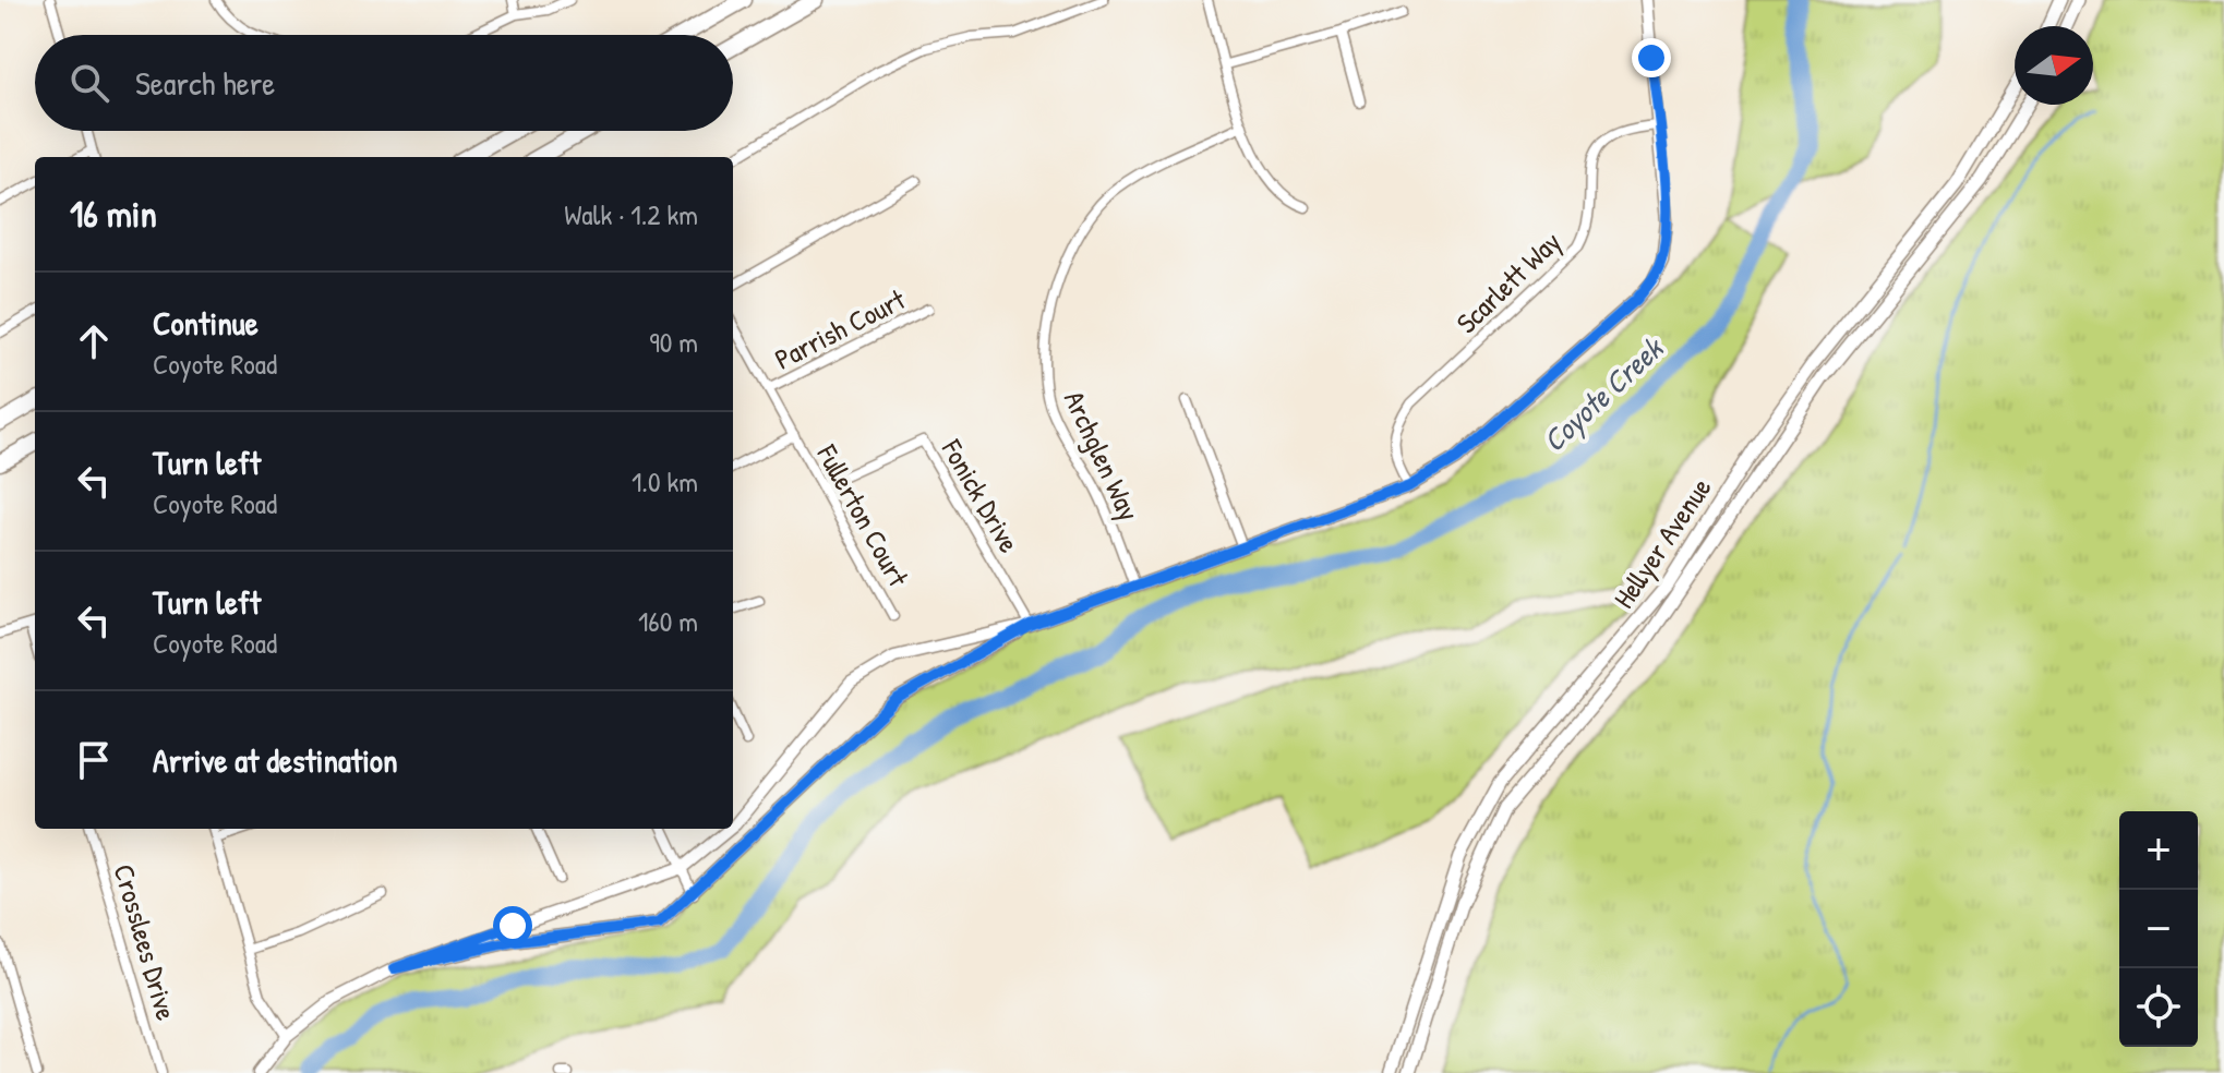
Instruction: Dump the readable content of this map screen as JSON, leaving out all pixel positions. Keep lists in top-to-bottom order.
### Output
{
  "streets": {
    "main road": ["Hellyer Avenue"],
    "street": [
      "Scarlett Way",
      "Parrish Court",
      "Archglen Way",
      "Fonick Drive",
      "Fullerton Court",
      "Crosslees Drive"
    ]
  },
  "crossings": [
    ["Parrish Court", "Fullerton Court"],
    ["Fonick Drive", "Fullerton Court"]
  ],
  "water": ["Coyote Creek"],
  "north": "right",
  "page": {
    "search": "Search here",
    "heading": ["16 min", "Walk · 1.2 km"],
    "list": [
      ["Continue", "Coyote Road", "90 m"],
      ["Turn left", "Coyote Road", "1.0 km"],
      ["Turn left", "Coyote Road", "160 m"],
      "Arrive at destination"
    ],
    "map_buttons": ["+", "−"]
  }
}
